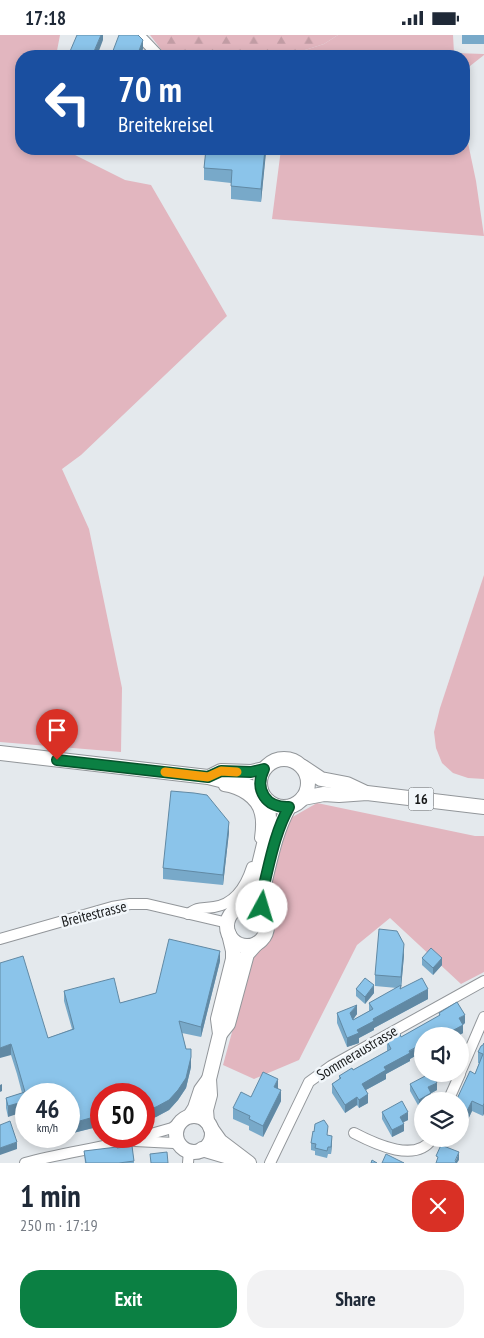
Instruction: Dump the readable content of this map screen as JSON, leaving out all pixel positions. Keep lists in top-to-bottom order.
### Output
{
  "streets": {
    "main road": ["16"],
    "street": ["Breitestrasse", "Sommeraustrasse"]
  },
  "page": {
    "status": "17:18",
    "turn": ["70 m", "Breitekreisel"],
    "speed": "46 km/h",
    "limit": "50",
    "heading": ["1 min", "250 m · 17:19"],
    "buttons": ["Exit", "Share"]
  }
}
